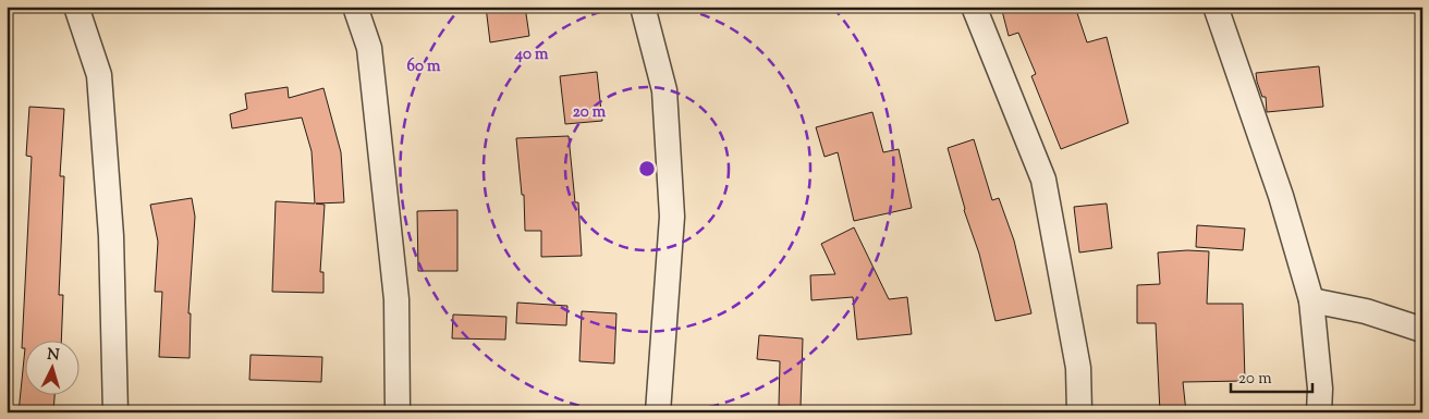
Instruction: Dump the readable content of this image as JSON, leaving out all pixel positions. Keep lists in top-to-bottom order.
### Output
{
  "scale_bar": "20 m",
  "north": "top",
  "rings": ["40 m", "60 m", "20 m"]
}
